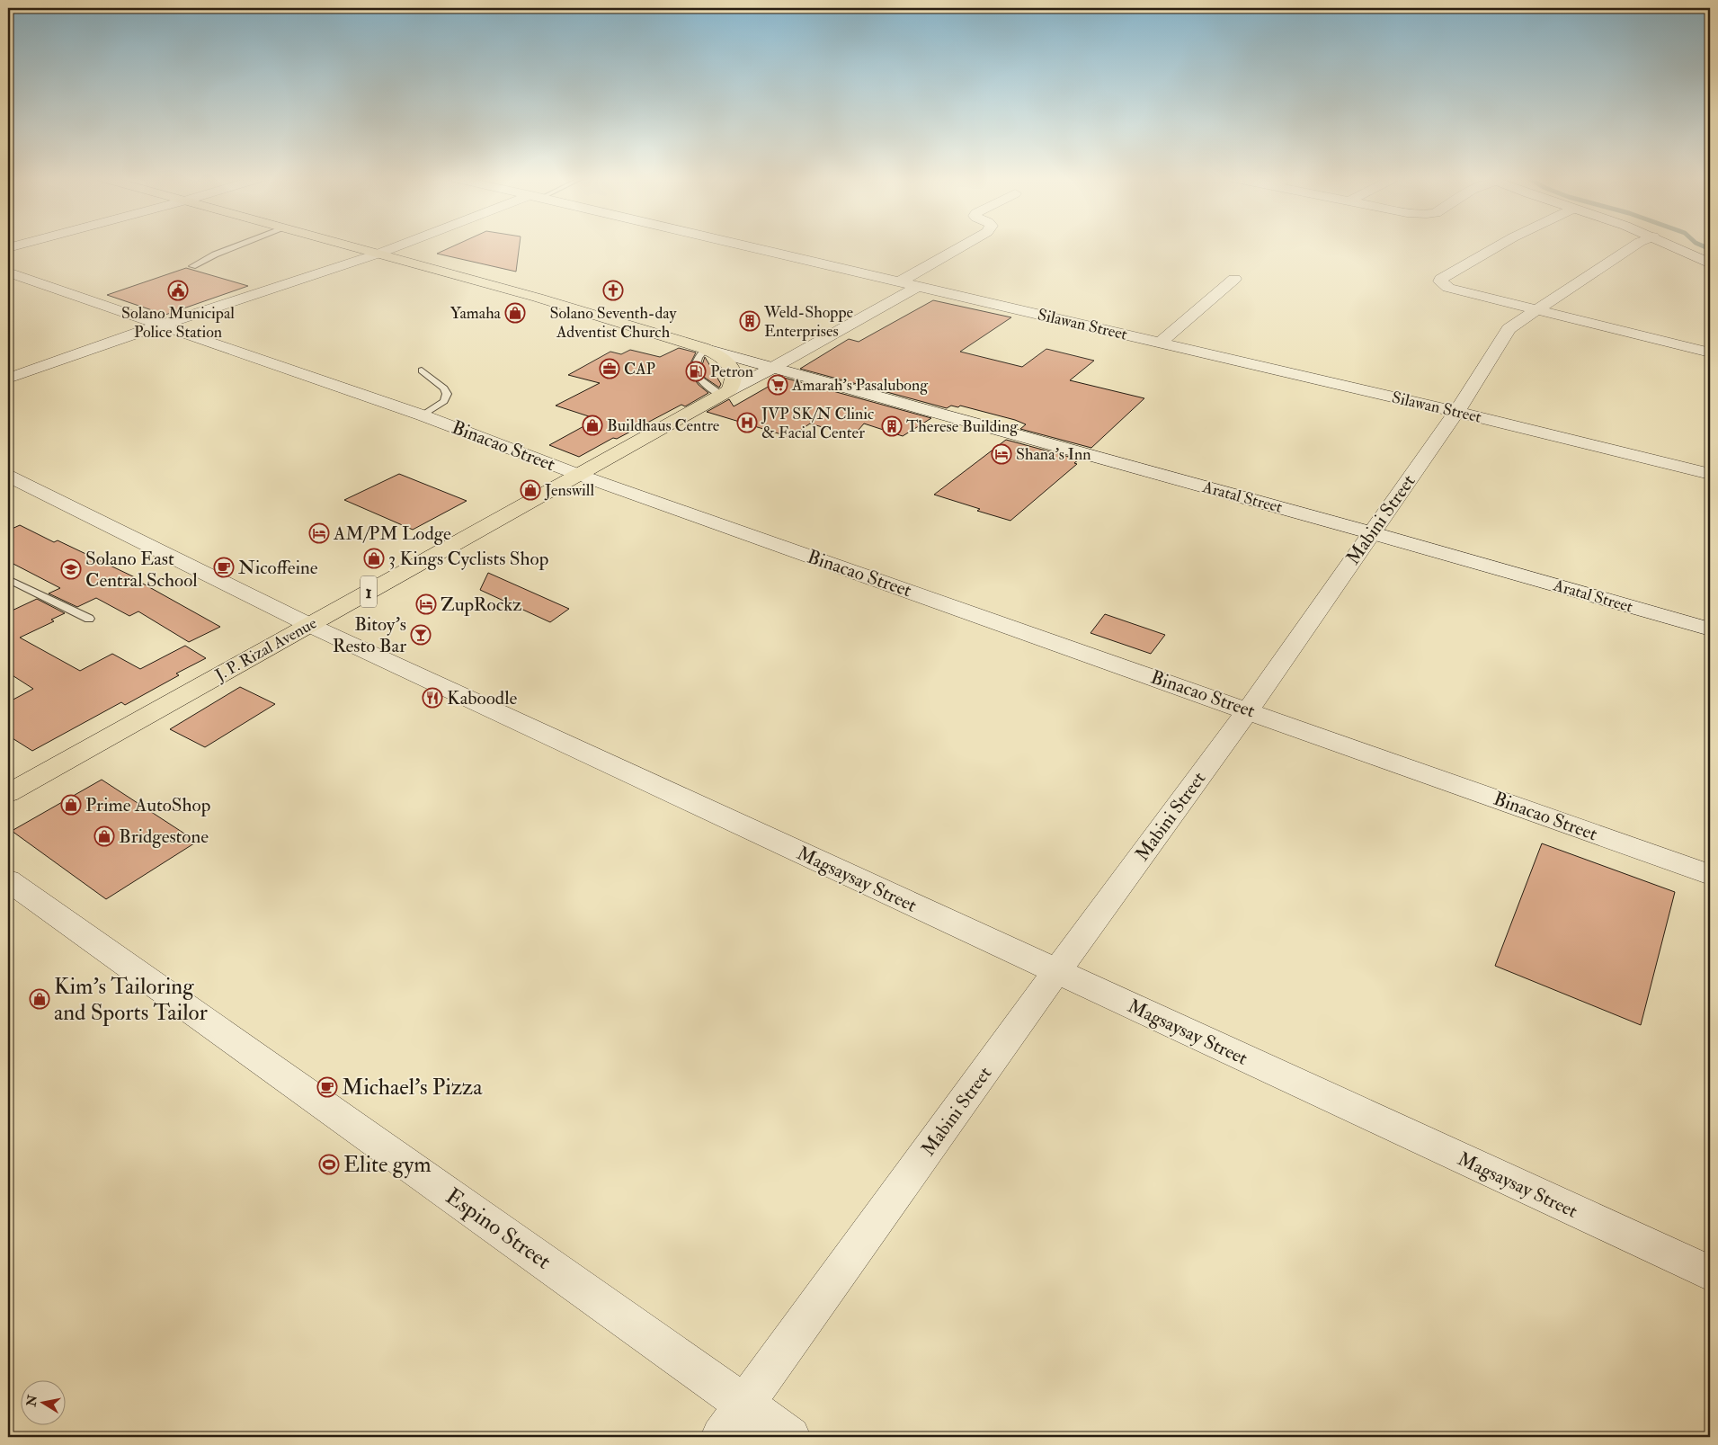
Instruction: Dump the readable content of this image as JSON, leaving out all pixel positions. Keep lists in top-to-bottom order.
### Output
{
  "streets": {
    "main road": ["1", "J. P. Rizal Avenue"],
    "street": [
      "Silawan Street",
      "Binacao Street",
      "Aratal Street",
      "Mabini Street",
      "Magsaysay Street",
      "Espino Street"
    ]
  },
  "crossings": [
    ["Silawan Street", "Mabini Street"],
    ["Binacao Street", "Mabini Street"],
    ["Binacao Street", "J. P. Rizal Avenue"],
    ["Aratal Street", "Mabini Street"],
    ["Aratal Street", "J. P. Rizal Avenue"],
    ["Mabini Street", "Magsaysay Street"],
    ["Mabini Street", "Espino Street"],
    ["J. P. Rizal Avenue", "Magsaysay Street"]
  ],
  "places": {
    "public building": ["Solano Municipal Police Station"],
    "church": ["Solano Seventh-day Adventist Church"],
    "shop": [
      "Yamaha",
      "Buildhaus Centre",
      "Jenswill",
      "3 Kings Cyclists Shop",
      "Prime AutoShop",
      "Bridgestone",
      "Kim's Tailoring and Sports Tailor"
    ],
    "building": ["Weld-Shoppe Enterprises", "Therese Building"],
    "office": ["CAP"],
    "fuel station": ["Petron"],
    "supermarket": ["Amarah's Pasalubong"],
    "hospital": ["JVP SK/N Clinic & Facial Center"],
    "hotel": ["Shana's Inn", "AM/PM Lodge", "ZupRockz"],
    "cafe": ["Nicoffeine", "Michael's Pizza"],
    "school or university": ["Solano East Central School"],
    "bar": ["Bitoy’s Resto Bar"],
    "restaurant": ["Kaboodle"],
    "sports": ["Elite gym"]
  },
  "north": "left"
}
